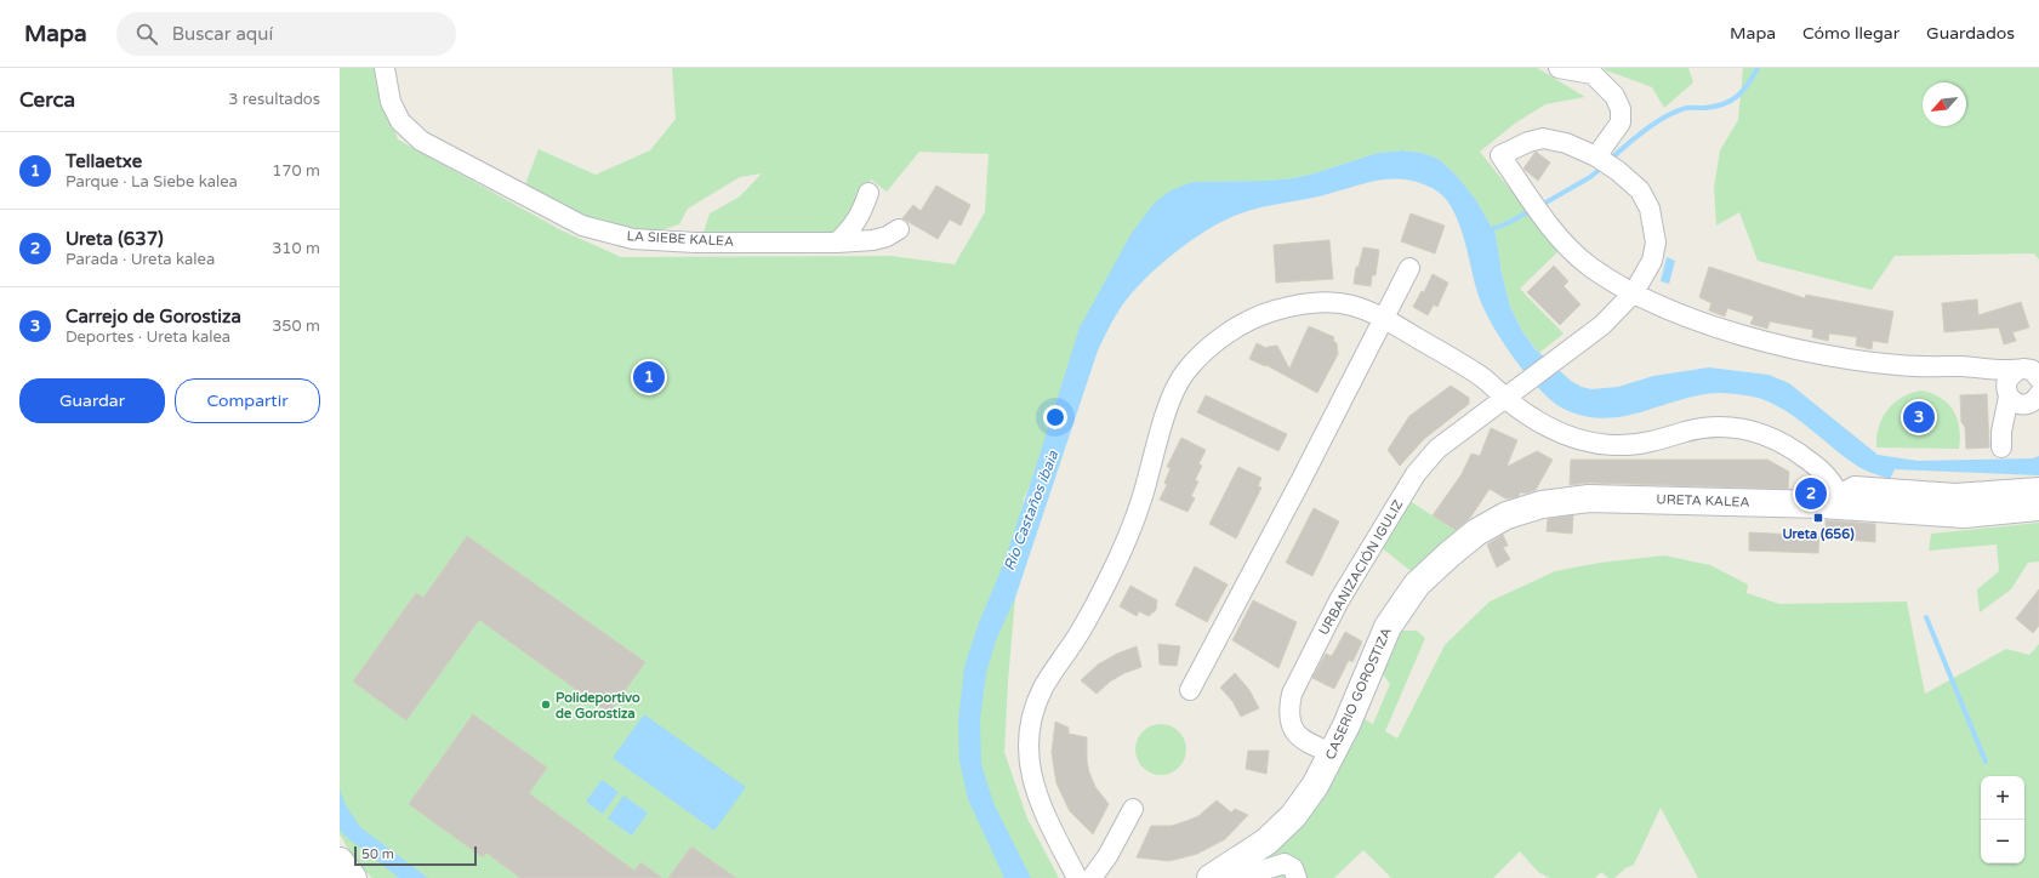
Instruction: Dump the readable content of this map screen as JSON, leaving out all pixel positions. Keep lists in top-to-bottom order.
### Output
{
  "streets": {
    "street": [
      "LA SIEBE KALEA",
      "URETA KALEA",
      "URBANIZACIÓN IGULIZ",
      "CASERIO GOROSTIZA"
    ]
  },
  "crossings": [
    ["URETA KALEA", "CASERIO GOROSTIZA"],
    ["URBANIZACIÓN IGULIZ", "CASERIO GOROSTIZA"]
  ],
  "water": ["Río Castaños ibaia"],
  "places": {
    "transit": ["Ureta (656)"],
    "other": ["Polideportivo de Gorostiza"]
  },
  "scale_bar": "50 m",
  "north": "bottom left",
  "page": {
    "header": "Mapa",
    "search": "Buscar aquí",
    "nav": ["Mapa", "Cómo llegar", "Guardados"],
    "heading": ["Cerca", "3 resultados"],
    "list": [
      {
        "mark": "1",
        "name": "Tellaetxe",
        "note": "Parque · La Siebe kalea",
        "value": "170 m"
      },
      {
        "mark": "2",
        "name": "Ureta (637)",
        "note": "Parada · Ureta kalea",
        "value": "310 m"
      },
      {
        "mark": "3",
        "name": "Carrejo de Gorostiza",
        "note": "Deportes · Ureta kalea",
        "value": "350 m"
      }
    ],
    "pins": ["1", "3", "2"],
    "buttons": ["Guardar", "Compartir"],
    "map_buttons": ["+", "−"],
    "scale": "50 m"
  }
}
